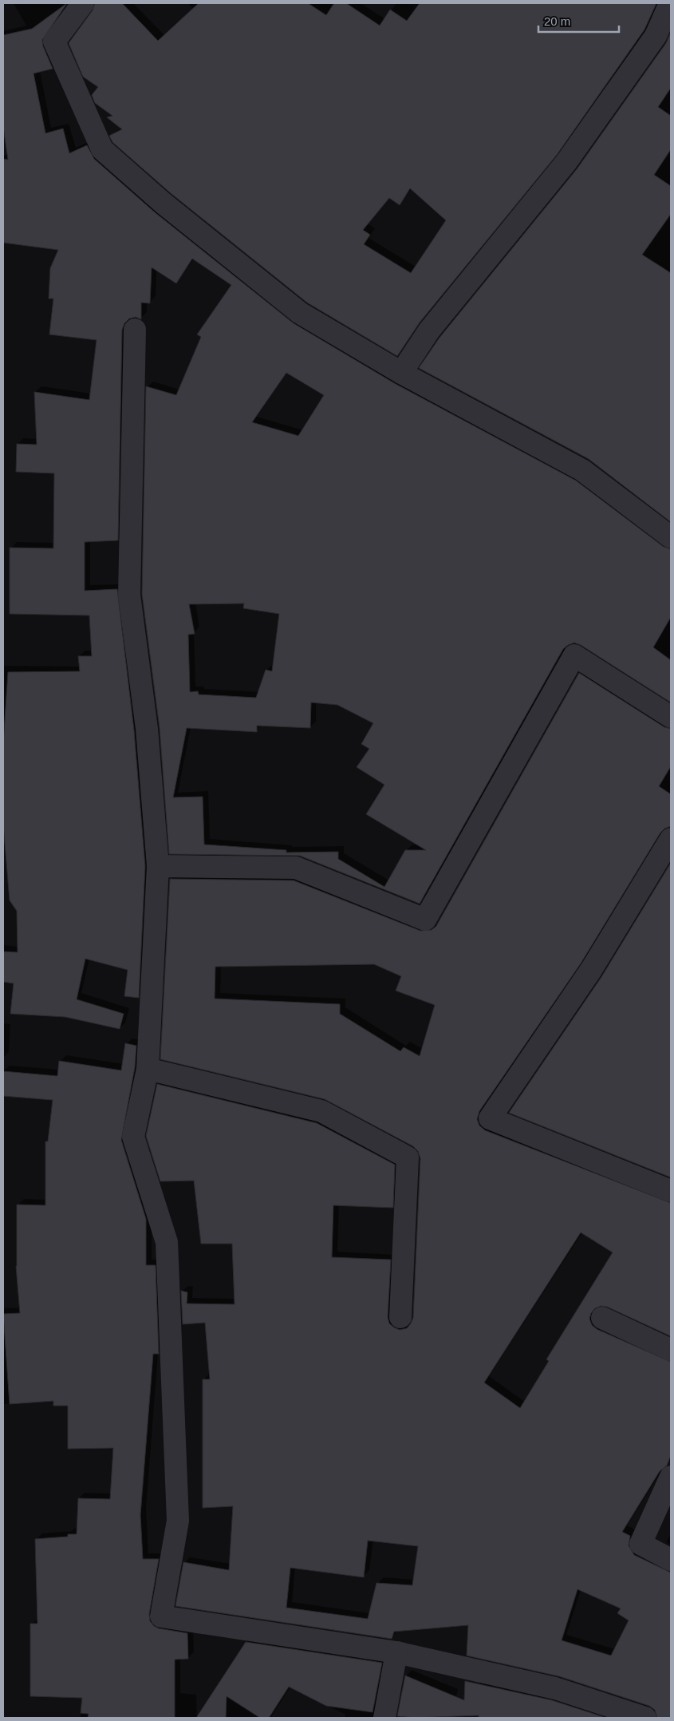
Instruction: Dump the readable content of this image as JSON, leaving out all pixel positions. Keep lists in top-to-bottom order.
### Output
{
  "scale_bar": "20 m"
}
